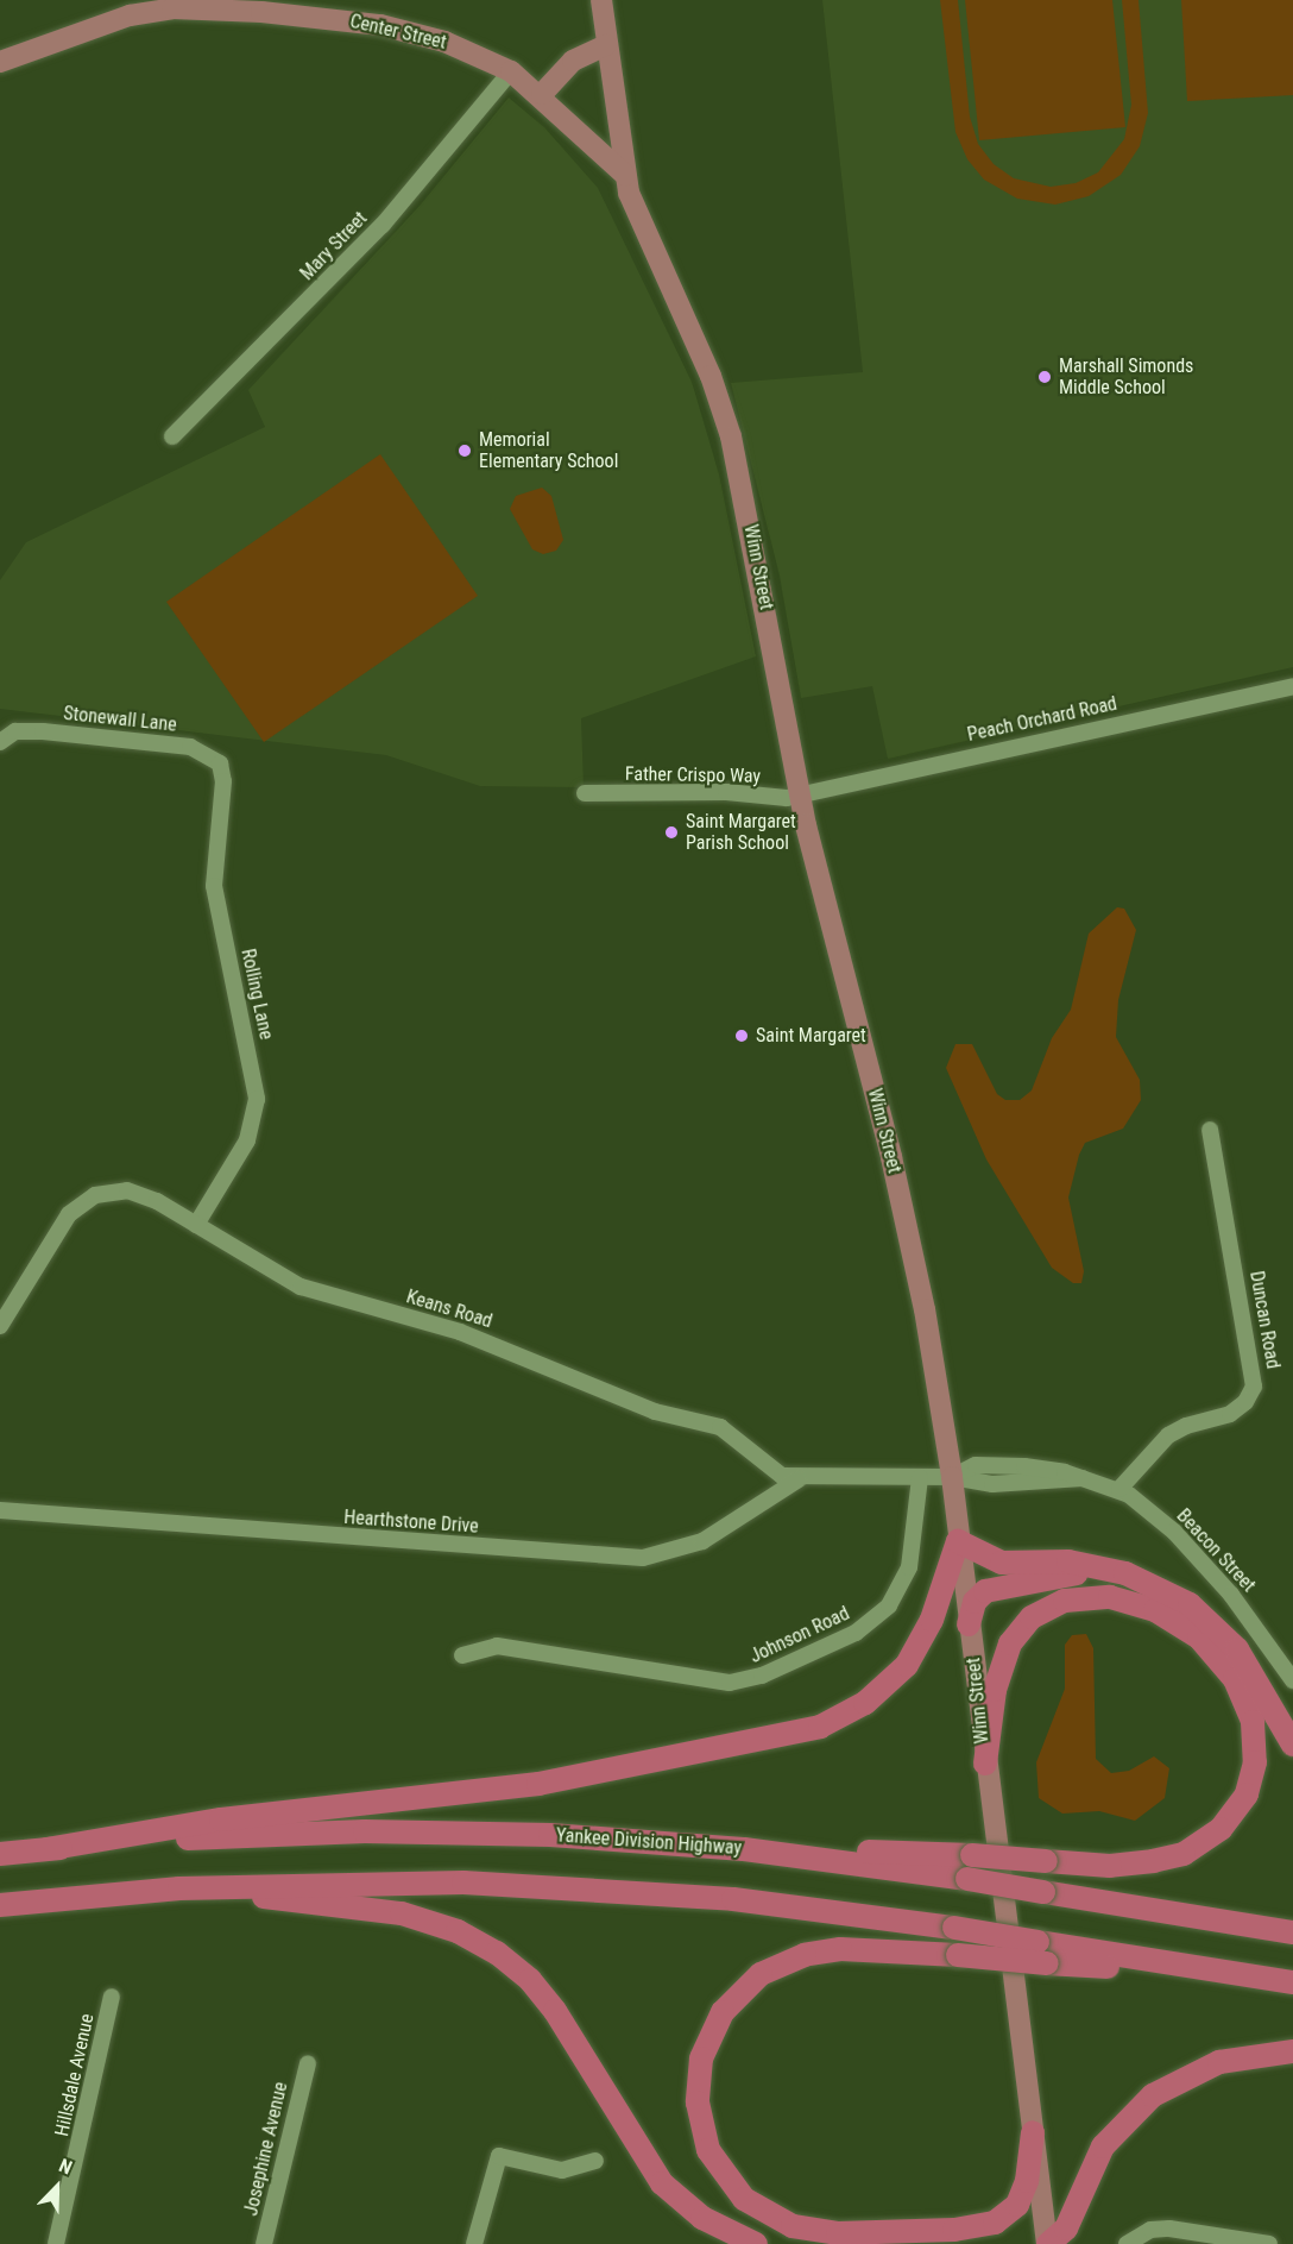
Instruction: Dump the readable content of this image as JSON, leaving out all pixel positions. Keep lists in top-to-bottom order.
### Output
{
  "streets": {
    "highway": ["Yankee Division Highway"],
    "main road": ["Center Street", "Winn Street"],
    "street": [
      "Mary Street",
      "Stonewall Lane",
      "Peach Orchard Road",
      "Father Crispo Way",
      "Rolling Lane",
      "Keans Road",
      "Duncan Road",
      "Hearthstone Drive",
      "Beacon Street",
      "Johnson Road",
      "Hillsdale Avenue",
      "Josephine Avenue"
    ]
  },
  "crossings": [
    ["Center Street", "Mary Street"],
    ["Center Street", "Winn Street"],
    ["Winn Street", "Peach Orchard Road"],
    ["Winn Street", "Father Crispo Way"],
    ["Winn Street", "Keans Road"],
    ["Winn Street", "Beacon Street"],
    ["Stonewall Lane", "Rolling Lane"],
    ["Peach Orchard Road", "Father Crispo Way"],
    ["Rolling Lane", "Keans Road"],
    ["Keans Road", "Hearthstone Drive"],
    ["Keans Road", "Beacon Street"],
    ["Keans Road", "Johnson Road"],
    ["Duncan Road", "Beacon Street"]
  ],
  "places": [
    "Marshall Simonds Middle School",
    "Memorial Elementary School",
    "Saint Margaret Parish School",
    "Saint Margaret"
  ],
  "north": "top right"
}
